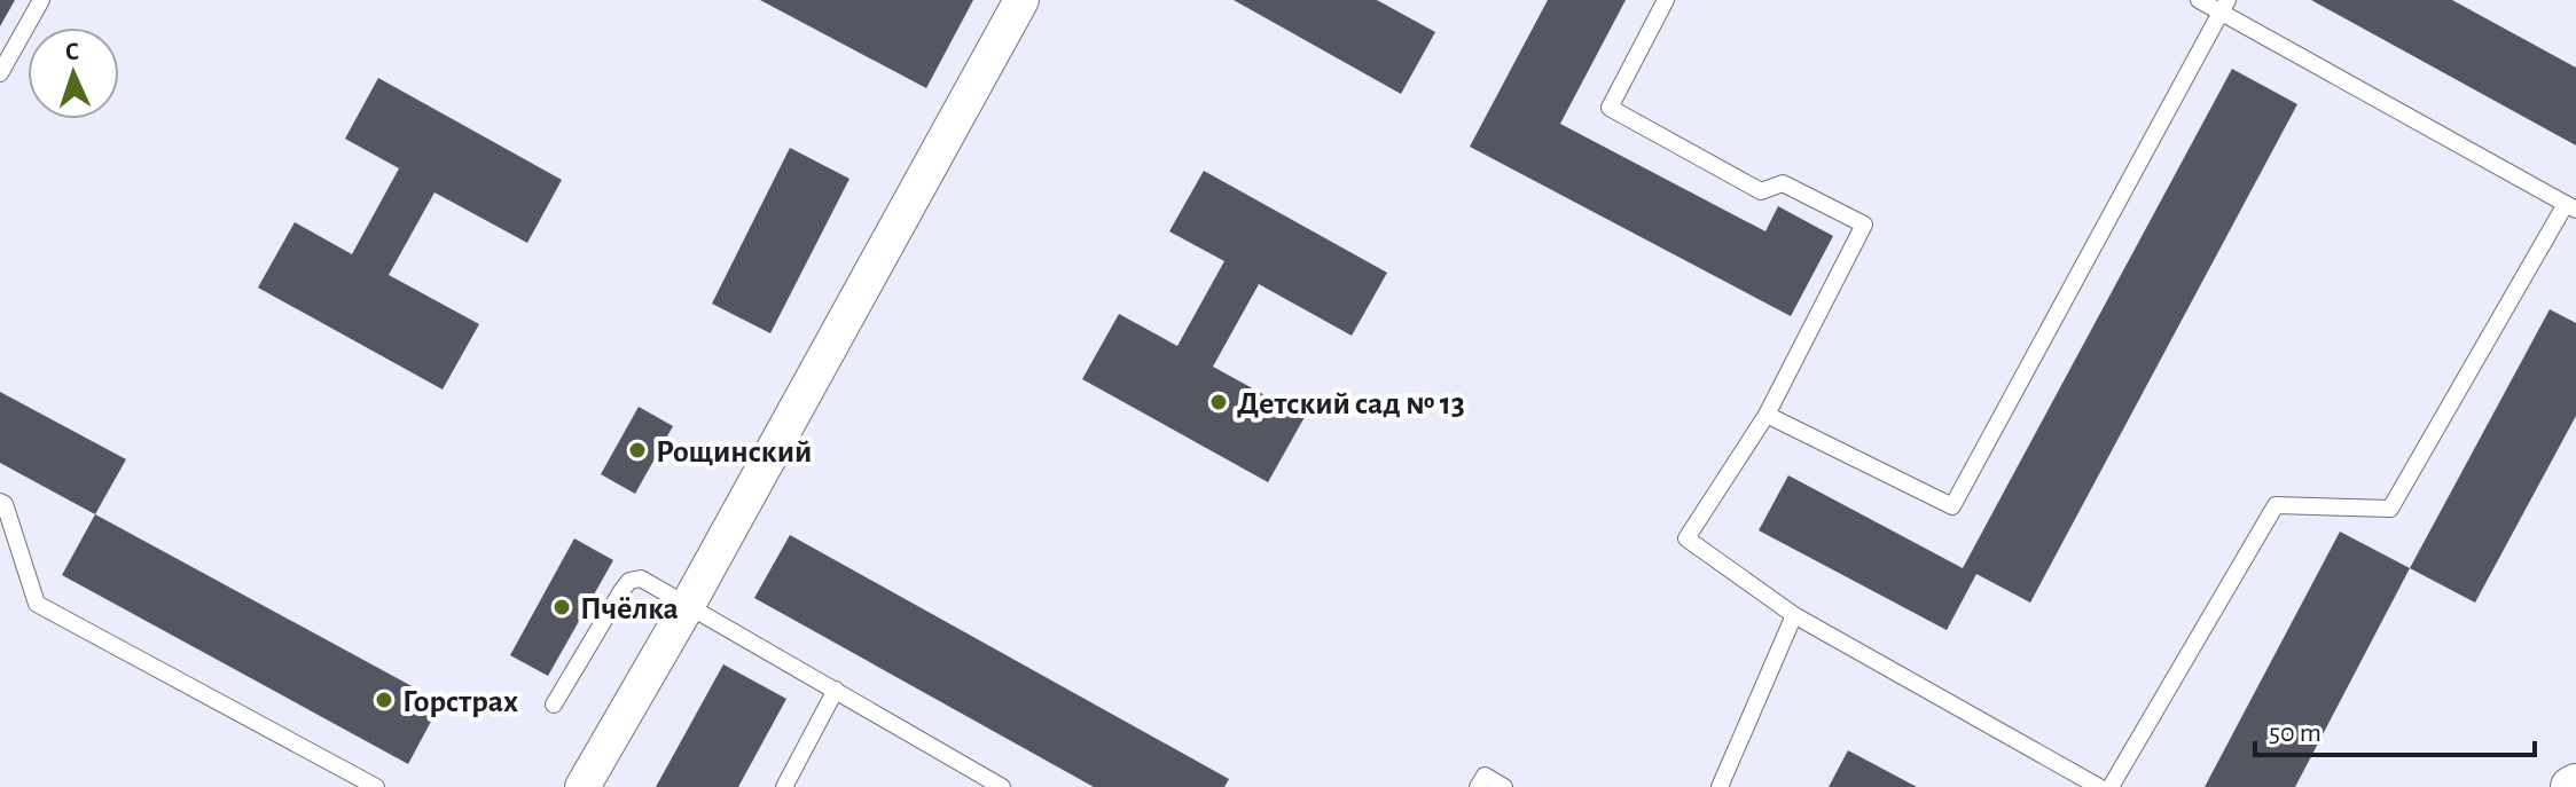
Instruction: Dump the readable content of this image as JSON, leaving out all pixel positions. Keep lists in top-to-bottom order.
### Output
{
  "places": [
    "Детский сад № 13",
    "Рощинский",
    "Пчёлка",
    "Горстрах"
  ],
  "scale_bar": "50 m",
  "north": "top"
}
